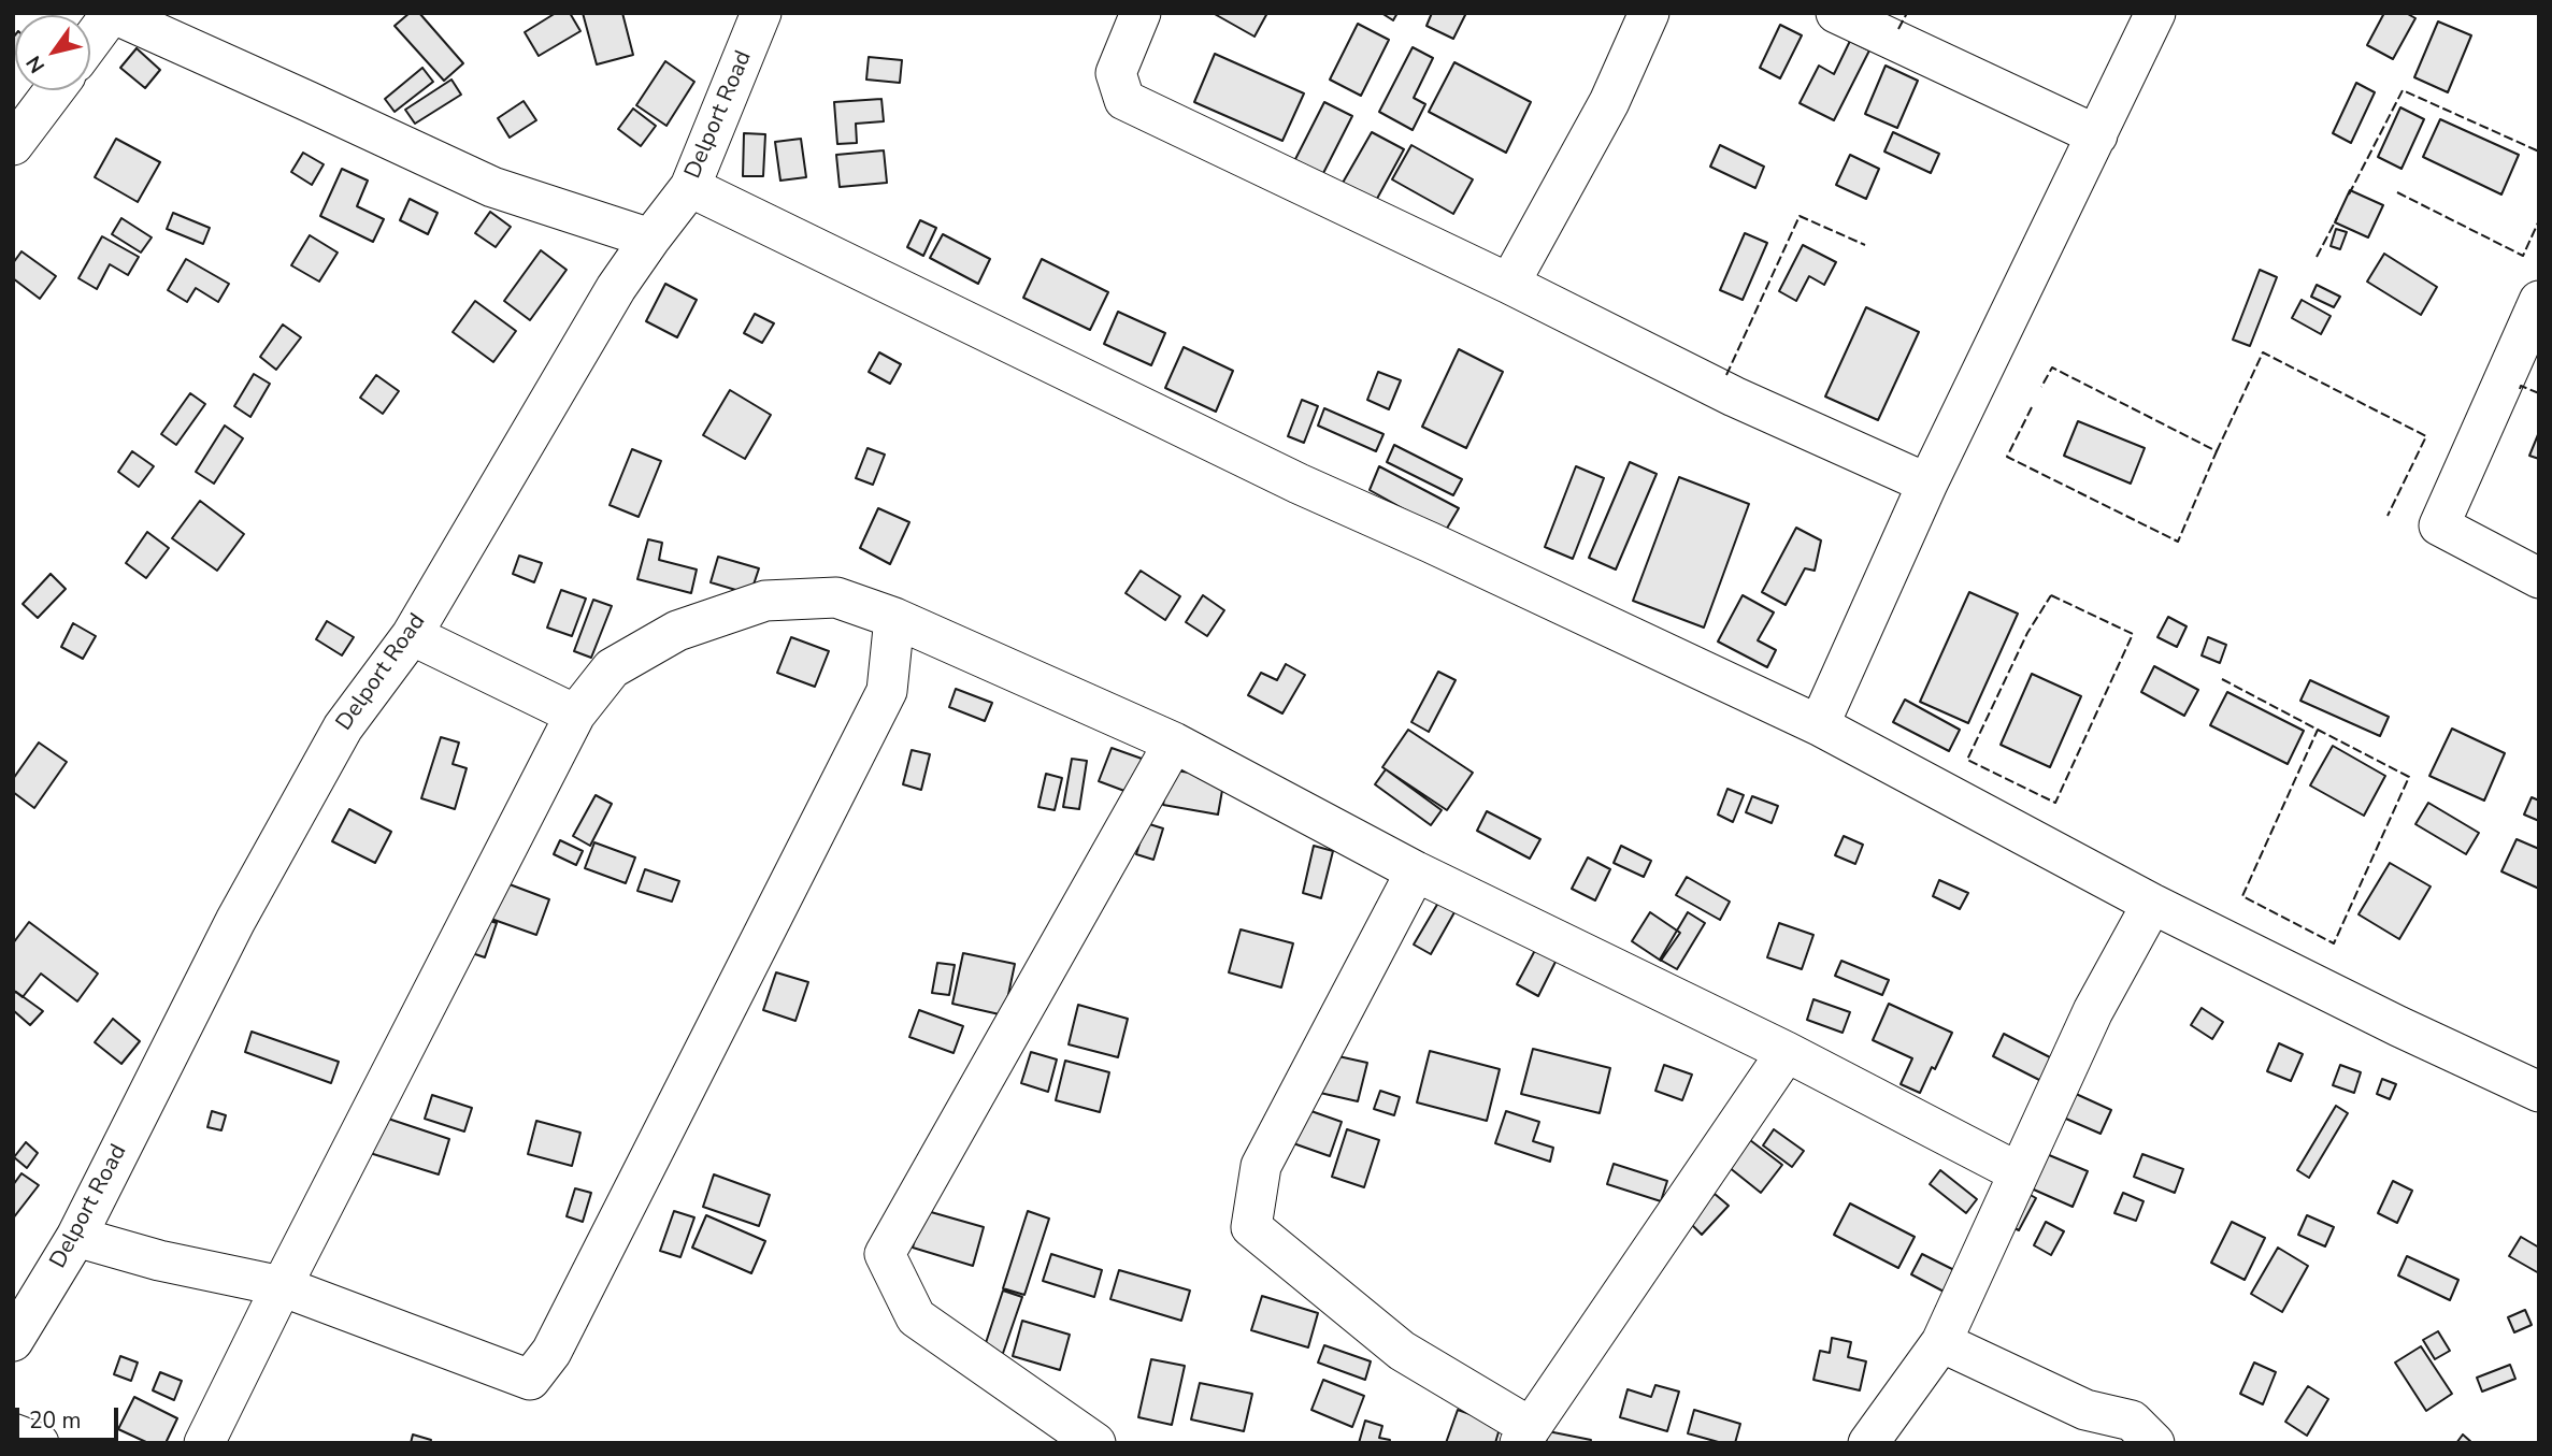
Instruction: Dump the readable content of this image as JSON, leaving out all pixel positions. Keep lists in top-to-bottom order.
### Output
{
  "streets": {
    "street": ["Delport Road"]
  },
  "scale_bar": "20 m",
  "north": "bottom left"
}
